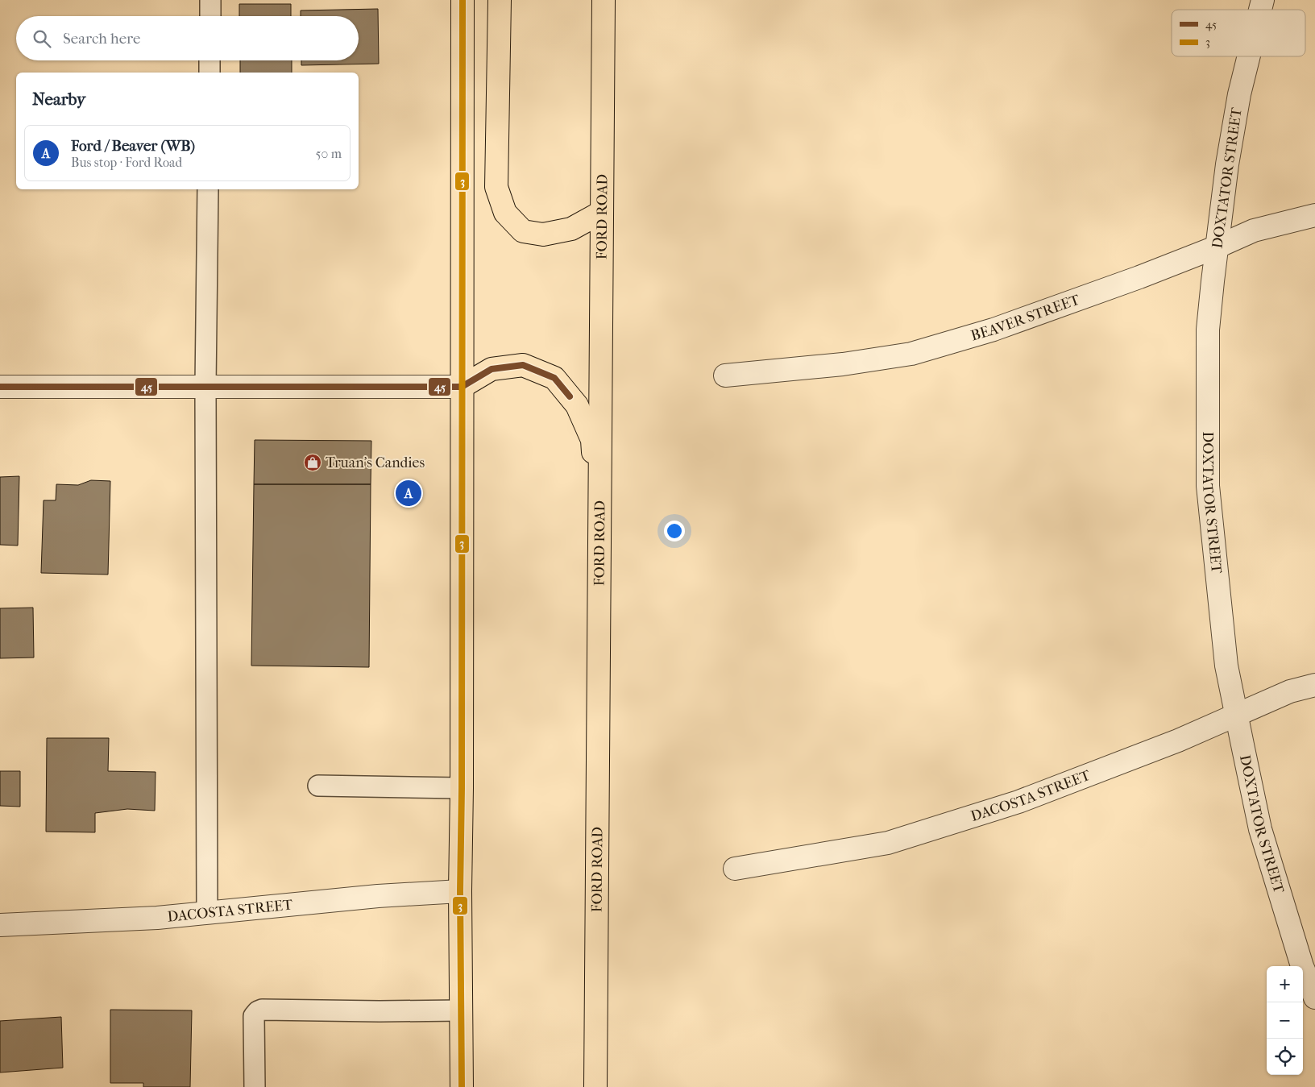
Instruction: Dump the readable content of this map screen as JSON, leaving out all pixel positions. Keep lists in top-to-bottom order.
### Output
{
  "streets": {
    "main road": ["FORD ROAD"],
    "street": ["DOXTATOR STREET", "BEAVER STREET", "DACOSTA STREET"]
  },
  "crossings": [
    ["DOXTATOR STREET", "BEAVER STREET"],
    ["DOXTATOR STREET", "DACOSTA STREET"]
  ],
  "places": {
    "shop": ["Truan's Candies"]
  },
  "lines": ["transit line 3", "transit line 45"],
  "legend": ["45", "3"],
  "page": {
    "search": "Search here",
    "heading": "Nearby",
    "list": [
      {
        "mark": "A",
        "name": "Ford / Beaver (WB)",
        "note": "Bus stop · Ford Road",
        "value": "50 m"
      }
    ],
    "pins": "A",
    "map_buttons": ["+", "−"]
  }
}
